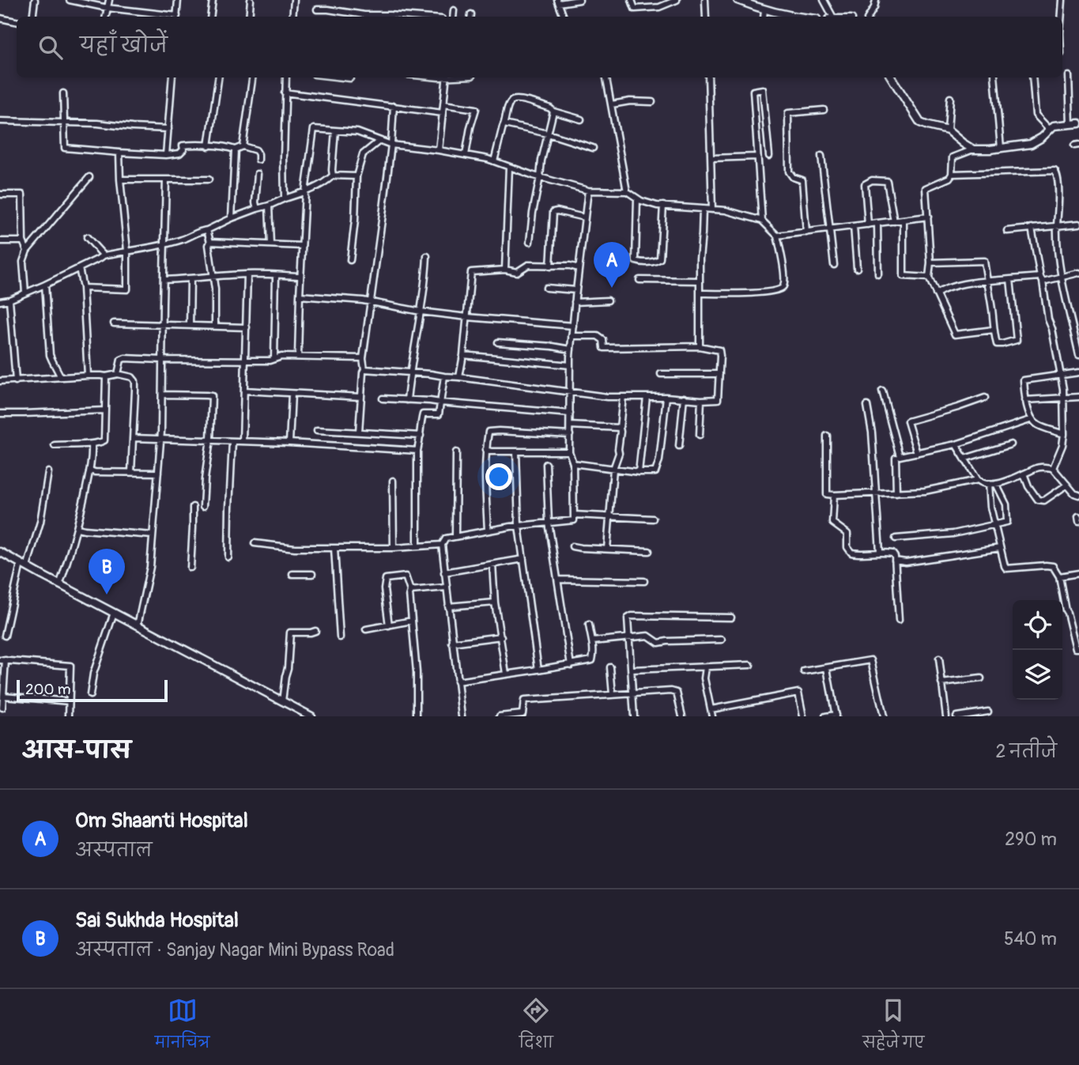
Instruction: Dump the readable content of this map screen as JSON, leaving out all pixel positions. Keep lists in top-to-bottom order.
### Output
{
  "scale_bar": "200 m",
  "page": {
    "search": "यहाँ खोजें",
    "pins": ["A", "B"],
    "scale": "200 m",
    "heading": ["आस-पास", "2 नतीजे"],
    "list": [
      {
        "mark": "A",
        "name": "Om Shaanti Hospital",
        "note": "अस्पताल",
        "value": "290 m"
      },
      {
        "mark": "B",
        "name": "Sai Sukhda Hospital",
        "note": "अस्पताल · Sanjay Nagar Mini Bypass Road",
        "value": "540 m"
      }
    ],
    "nav": ["मानचित्र", "दिशा", "सहेजे गए"]
  }
}
